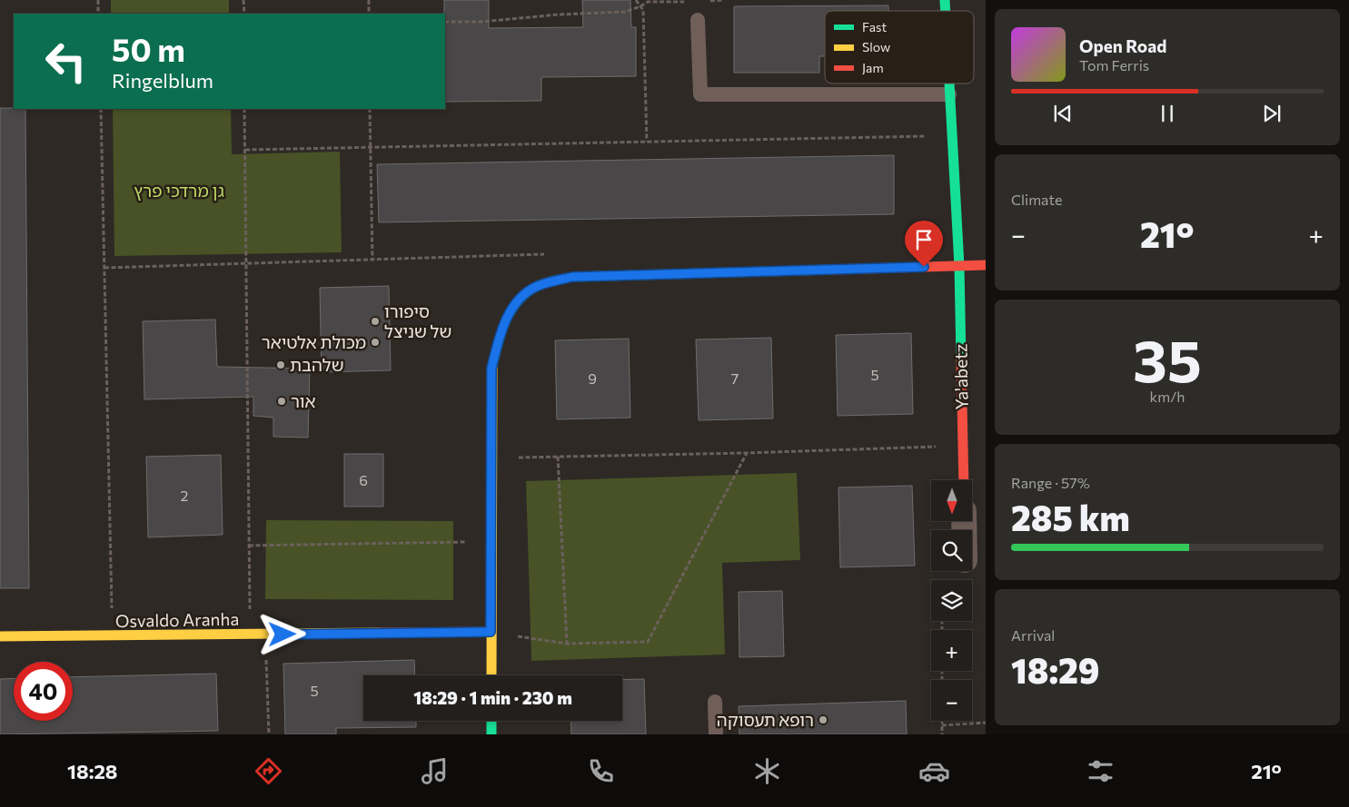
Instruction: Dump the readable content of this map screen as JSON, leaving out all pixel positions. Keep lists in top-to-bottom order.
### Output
{
  "streets": {
    "street": ["Ya'abetz", "Osvaldo Aranha"]
  },
  "parks": ["גן מרדכי פרץ"],
  "places": [
    "סיפורו של שניצל",
    "מכולת אלטיאר",
    "שלהבת",
    "אור",
    "רופא תעסוקה"
  ],
  "house_numbers": [
    "5",
    "9",
    "7",
    "6",
    "2",
    "5"
  ],
  "legend": ["Fast", "Slow", "Jam"],
  "north": "bottom",
  "page": {
    "turn": ["50 m", "Ringelblum"],
    "song": ["Open Road", "Tom Ferris"],
    "tile": [
      "Climate",
      ["35", "km/h"],
      ["Range · 57%", "285 km"],
      ["Arrival", "18:29"]
    ],
    "heat": ["−", "21°", "+"],
    "map_buttons": ["+", "−"],
    "limit": "40",
    "trip": "18:29 · 1 min · 230 m",
    "tabs": ["18:28", "21°"]
  }
}
